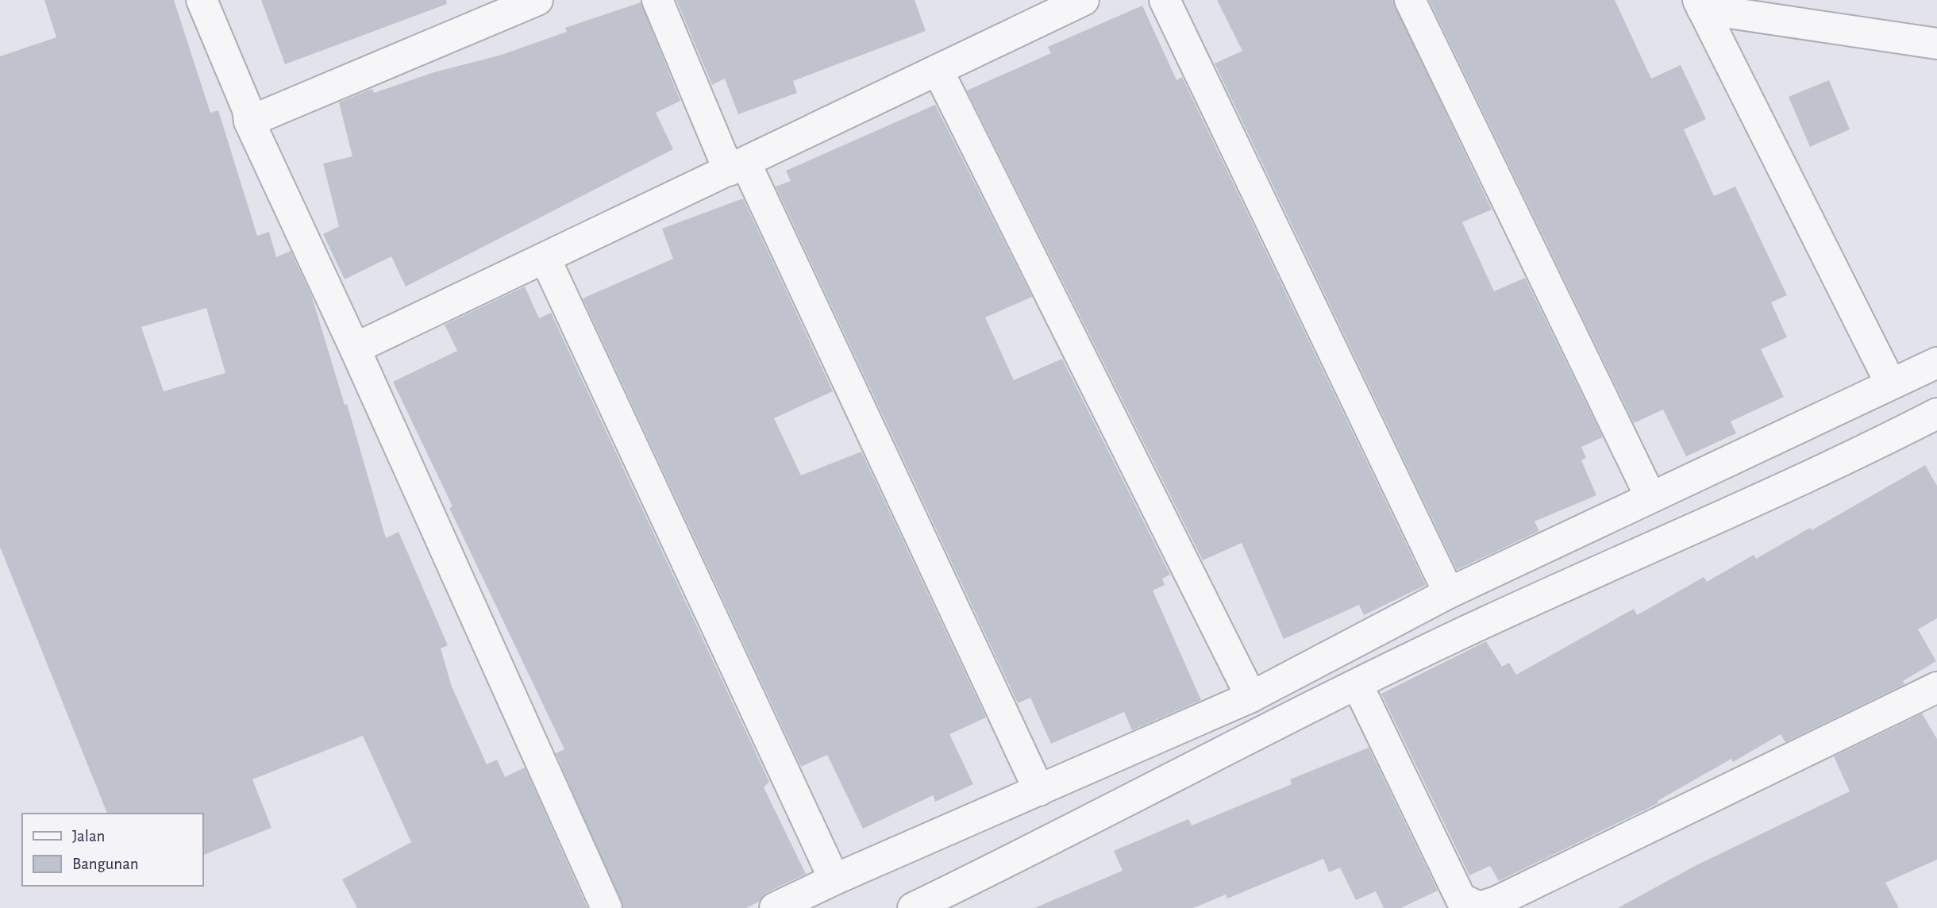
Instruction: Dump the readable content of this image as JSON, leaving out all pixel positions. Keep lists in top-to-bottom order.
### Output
{
  "legend": ["Jalan", "Bangunan"]
}
